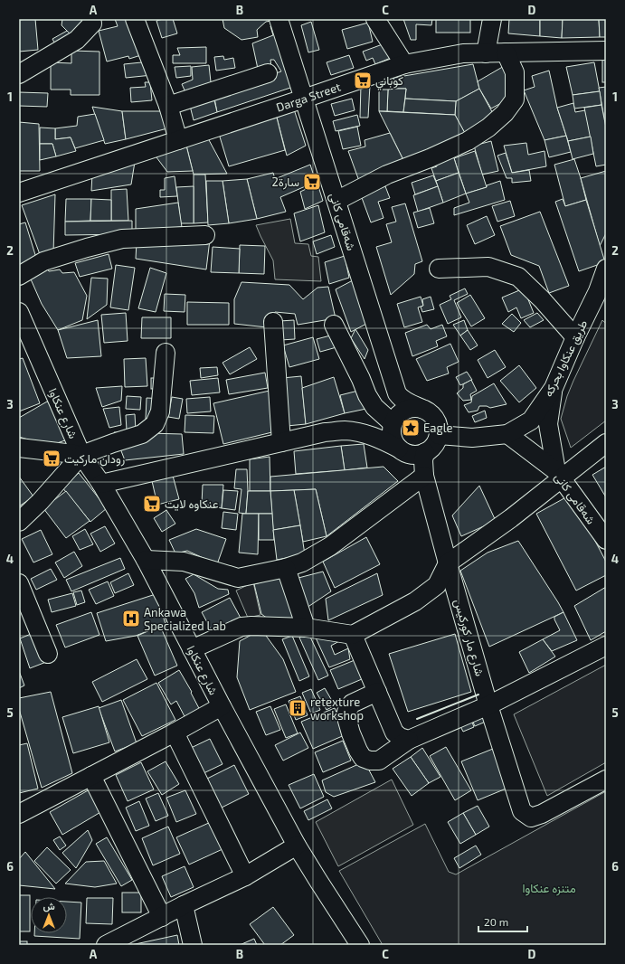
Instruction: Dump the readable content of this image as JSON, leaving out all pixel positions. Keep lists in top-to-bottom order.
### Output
{
  "streets": {
    "street": [
      "Darga Street",
      "شەقامی کانی",
      "طريق عنكاوا بحركه",
      "شارع عنكاوا",
      "شارع مار كوركيس"
    ]
  },
  "crossings": [
    ["Darga Street", "شەقامی کانی"],
    ["شەقامی کانی", "طريق عنكاوا بحركه"],
    ["شەقامی کانی", "شارع مار كوركيس"]
  ],
  "parks": ["متنزه عنكاوا"],
  "places": {
    "supermarket": [
      "كوباني",
      "سارة2",
      "رودان ماركيت",
      "عنكاوه لايت"
    ],
    "place": ["Eagle"],
    "hospital": ["Ankawa Specialized Lab"],
    "building": ["retexture workshop"]
  },
  "scale_bar": "20 m",
  "north": "top",
  "grid": {
    "columns": [
      "A",
      "B",
      "C",
      "D"
    ],
    "rows": [
      "1",
      "2",
      "3",
      "4",
      "5",
      "6"
    ]
  }
}
